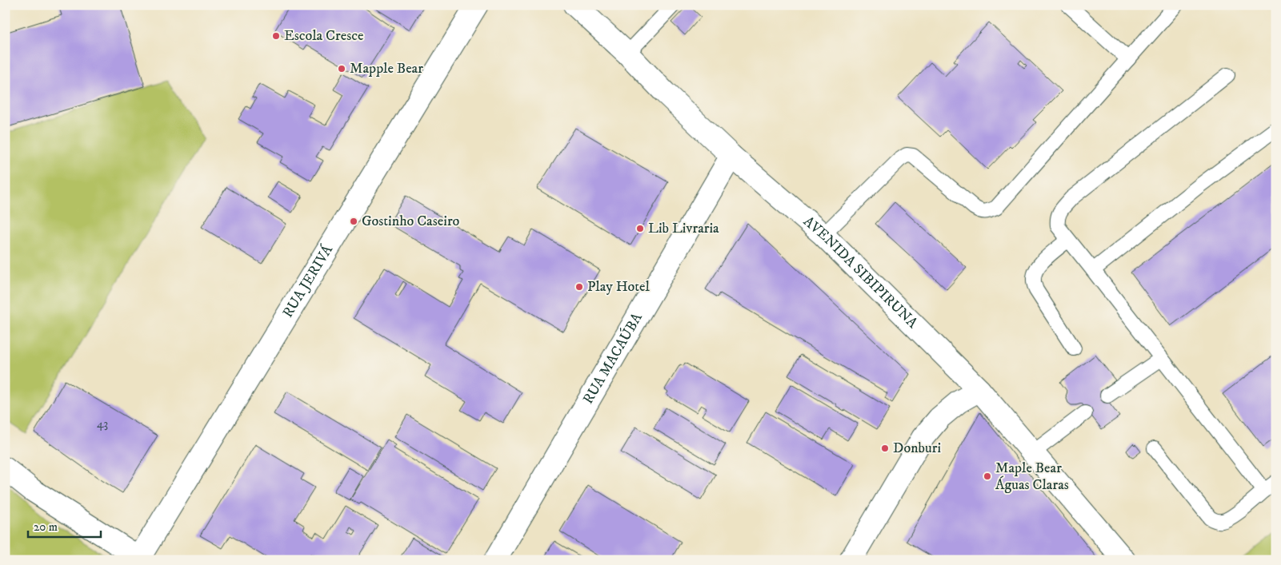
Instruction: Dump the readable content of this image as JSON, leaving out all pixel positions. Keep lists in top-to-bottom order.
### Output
{
  "streets": {
    "street": ["AVENIDA SIBIPIRUNA", "RUA JERIVÁ", "RUA MACAÚBA"]
  },
  "crossings": [
    ["AVENIDA SIBIPIRUNA", "RUA MACAÚBA"]
  ],
  "places": [
    "Escola Cresce",
    "Mapple Bear",
    "Gostinho Caseiro",
    "Lib Livraria",
    "Play Hotel",
    "Donburi",
    "Maple Bear Águas Claras"
  ],
  "house_numbers": ["43"],
  "scale_bar": "20 m"
}
